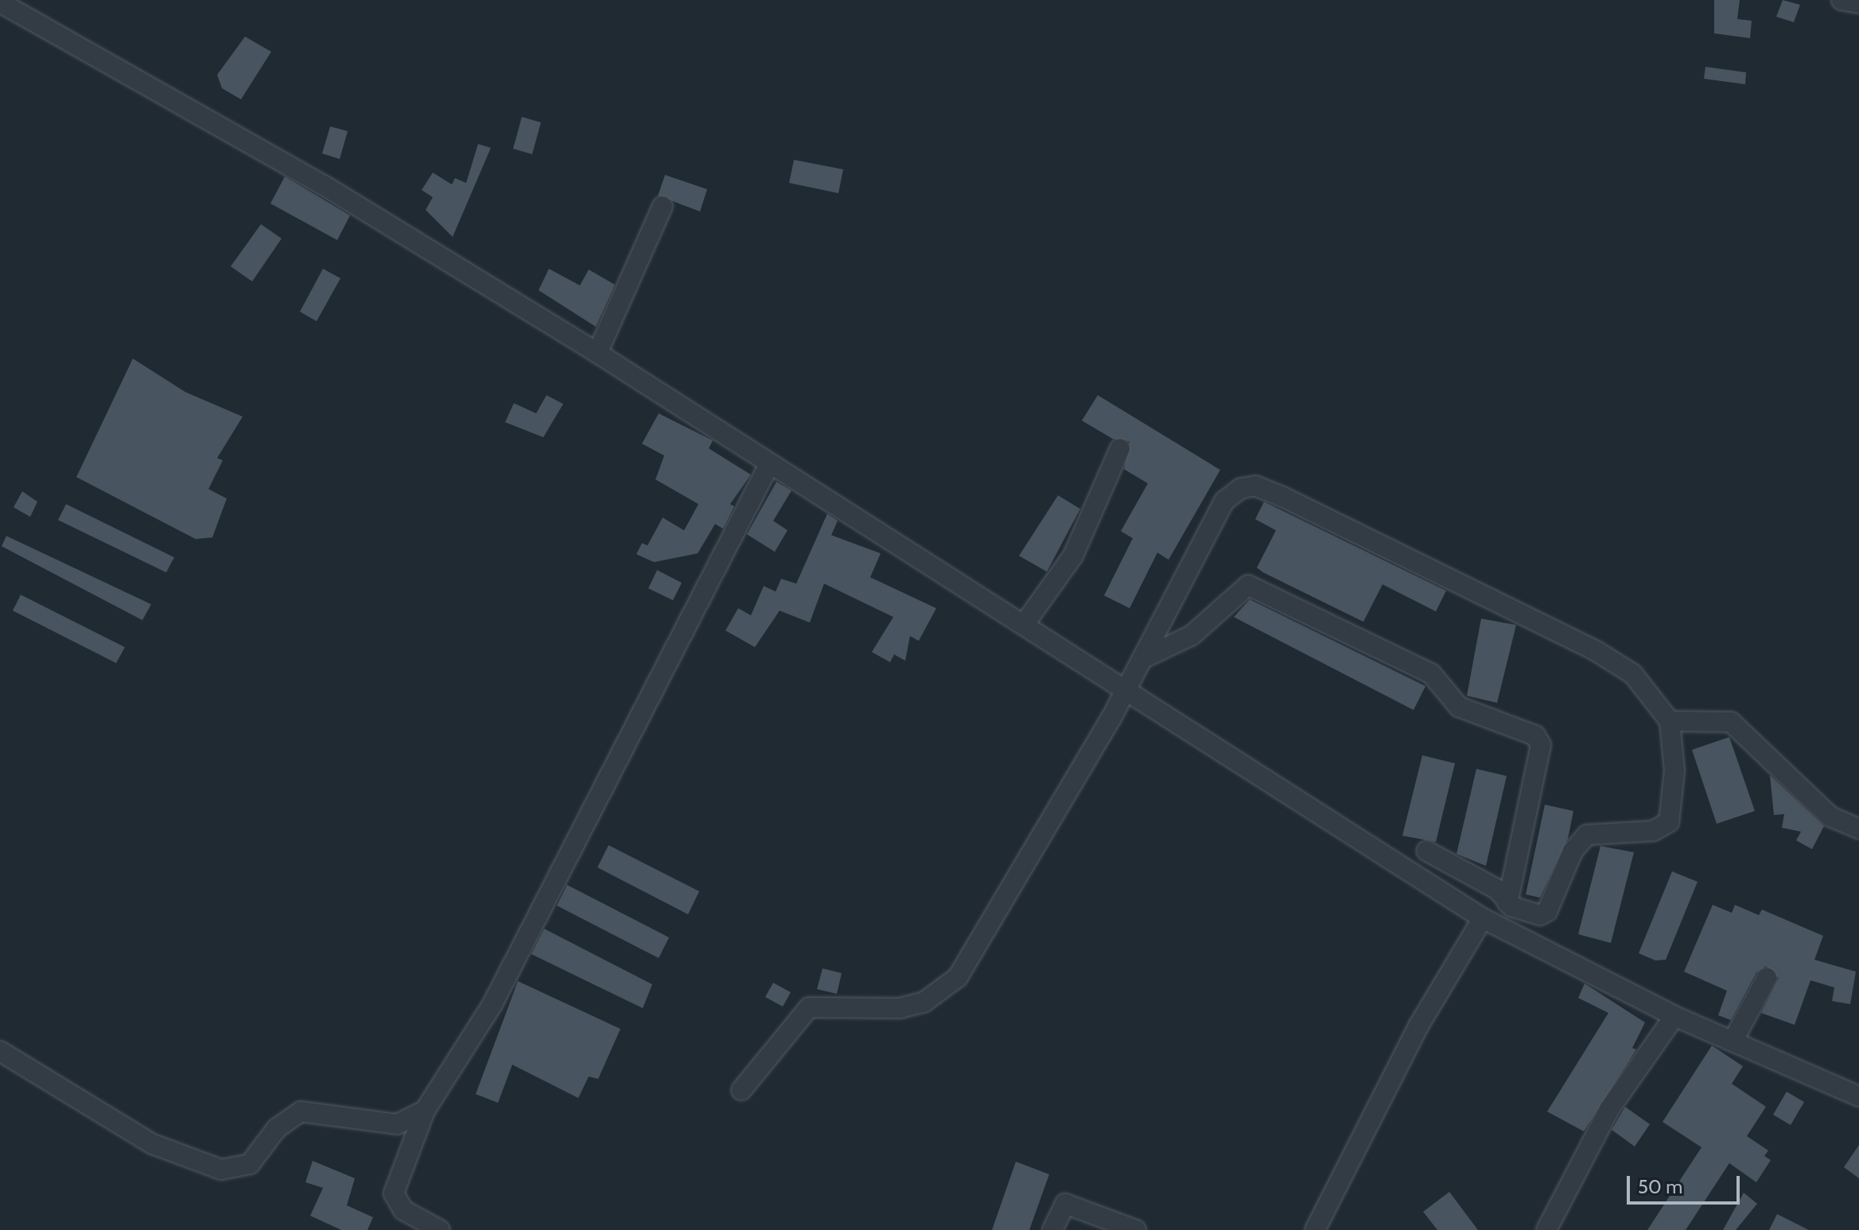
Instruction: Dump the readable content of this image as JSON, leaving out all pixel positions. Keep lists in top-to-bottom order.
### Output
{
  "scale_bar": "50 m"
}
